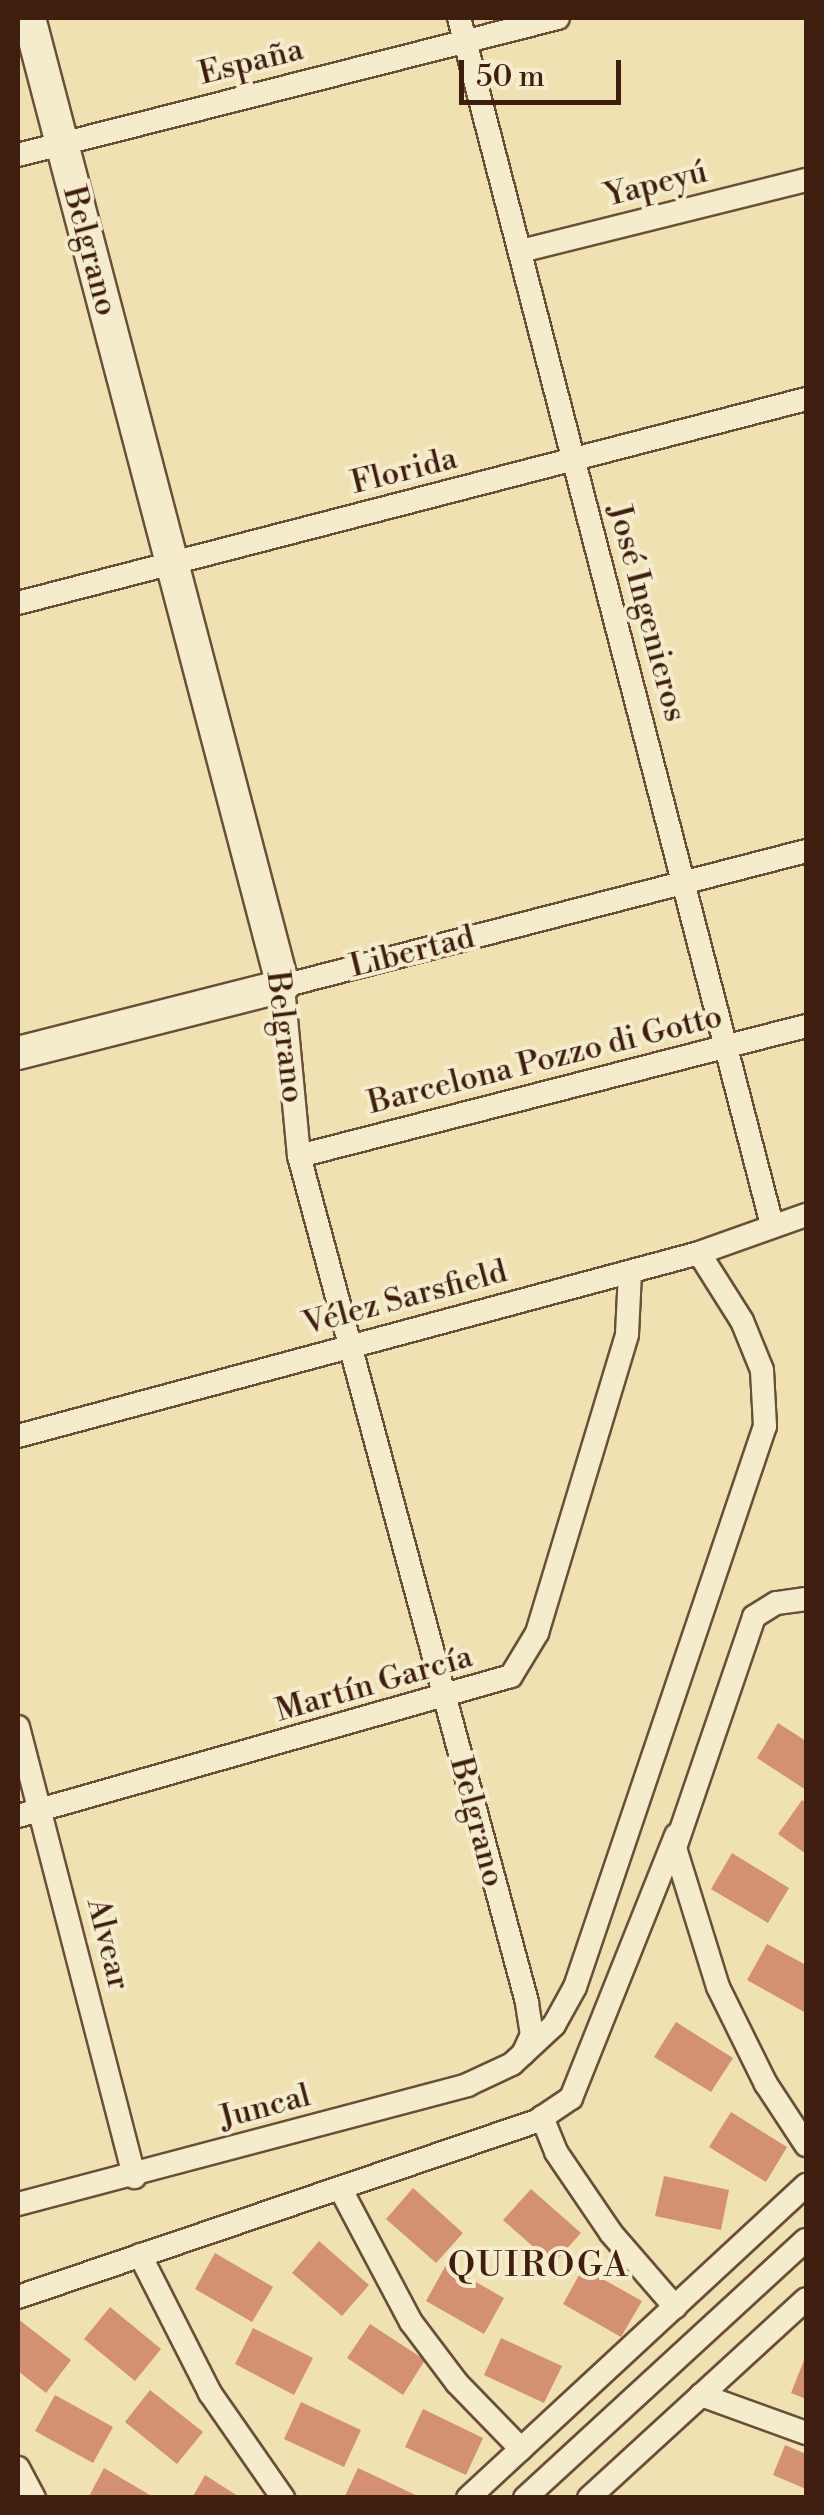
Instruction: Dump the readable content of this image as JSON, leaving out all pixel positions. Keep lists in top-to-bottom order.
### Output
{
  "streets": {
    "main road": ["Belgrano", "Libertad"],
    "street": [
      "España",
      "Yapeyú",
      "Florida",
      "José Ingenieros",
      "Barcelona Pozzo di Gotto",
      "Vélez Sarsfield",
      "Martín García",
      "Alvear",
      "Juncal"
    ]
  },
  "crossings": [
    ["España", "Belgrano"],
    ["España", "José Ingenieros"],
    ["Yapeyú", "José Ingenieros"],
    ["Belgrano", "Florida"],
    ["Belgrano", "Libertad"],
    ["Belgrano", "Barcelona Pozzo di Gotto"],
    ["Belgrano", "Vélez Sarsfield"],
    ["Belgrano", "Martín García"],
    ["Belgrano", "Juncal"],
    ["Florida", "José Ingenieros"],
    ["José Ingenieros", "Libertad"],
    ["José Ingenieros", "Barcelona Pozzo di Gotto"],
    ["José Ingenieros", "Vélez Sarsfield"],
    ["Vélez Sarsfield", "Martín García"],
    ["Vélez Sarsfield", "Juncal"],
    ["Martín García", "Alvear"],
    ["Alvear", "Juncal"]
  ],
  "districts": ["QUIROGA"],
  "scale_bar": "50 m"
}
